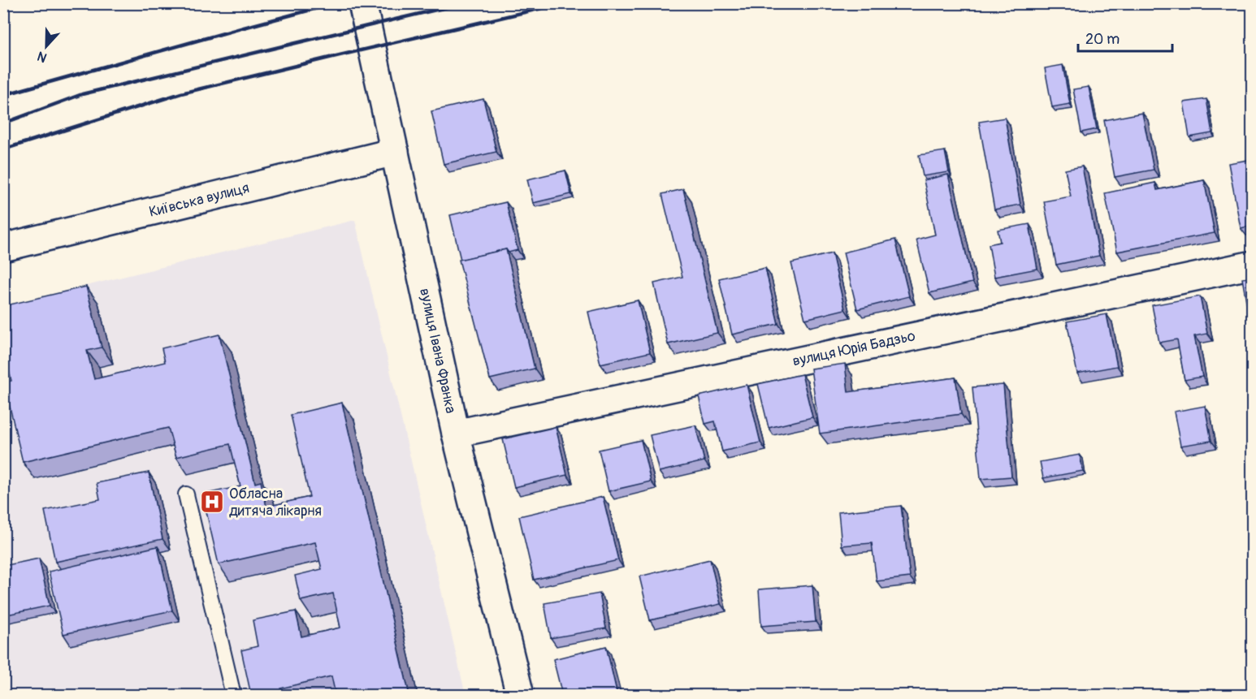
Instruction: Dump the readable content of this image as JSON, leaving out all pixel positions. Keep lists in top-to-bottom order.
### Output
{
  "streets": {
    "street": ["Київська вулиця", "вулиця Юрія Бадзьо", "вулиця Івана Франка"]
  },
  "crossings": [
    ["Київська вулиця", "вулиця Івана Франка"],
    ["вулиця Юрія Бадзьо", "вулиця Івана Франка"]
  ],
  "places": {
    "hospital": ["Обласна дитяча лікарня"]
  },
  "scale_bar": "20 m",
  "north": "bottom"
}
